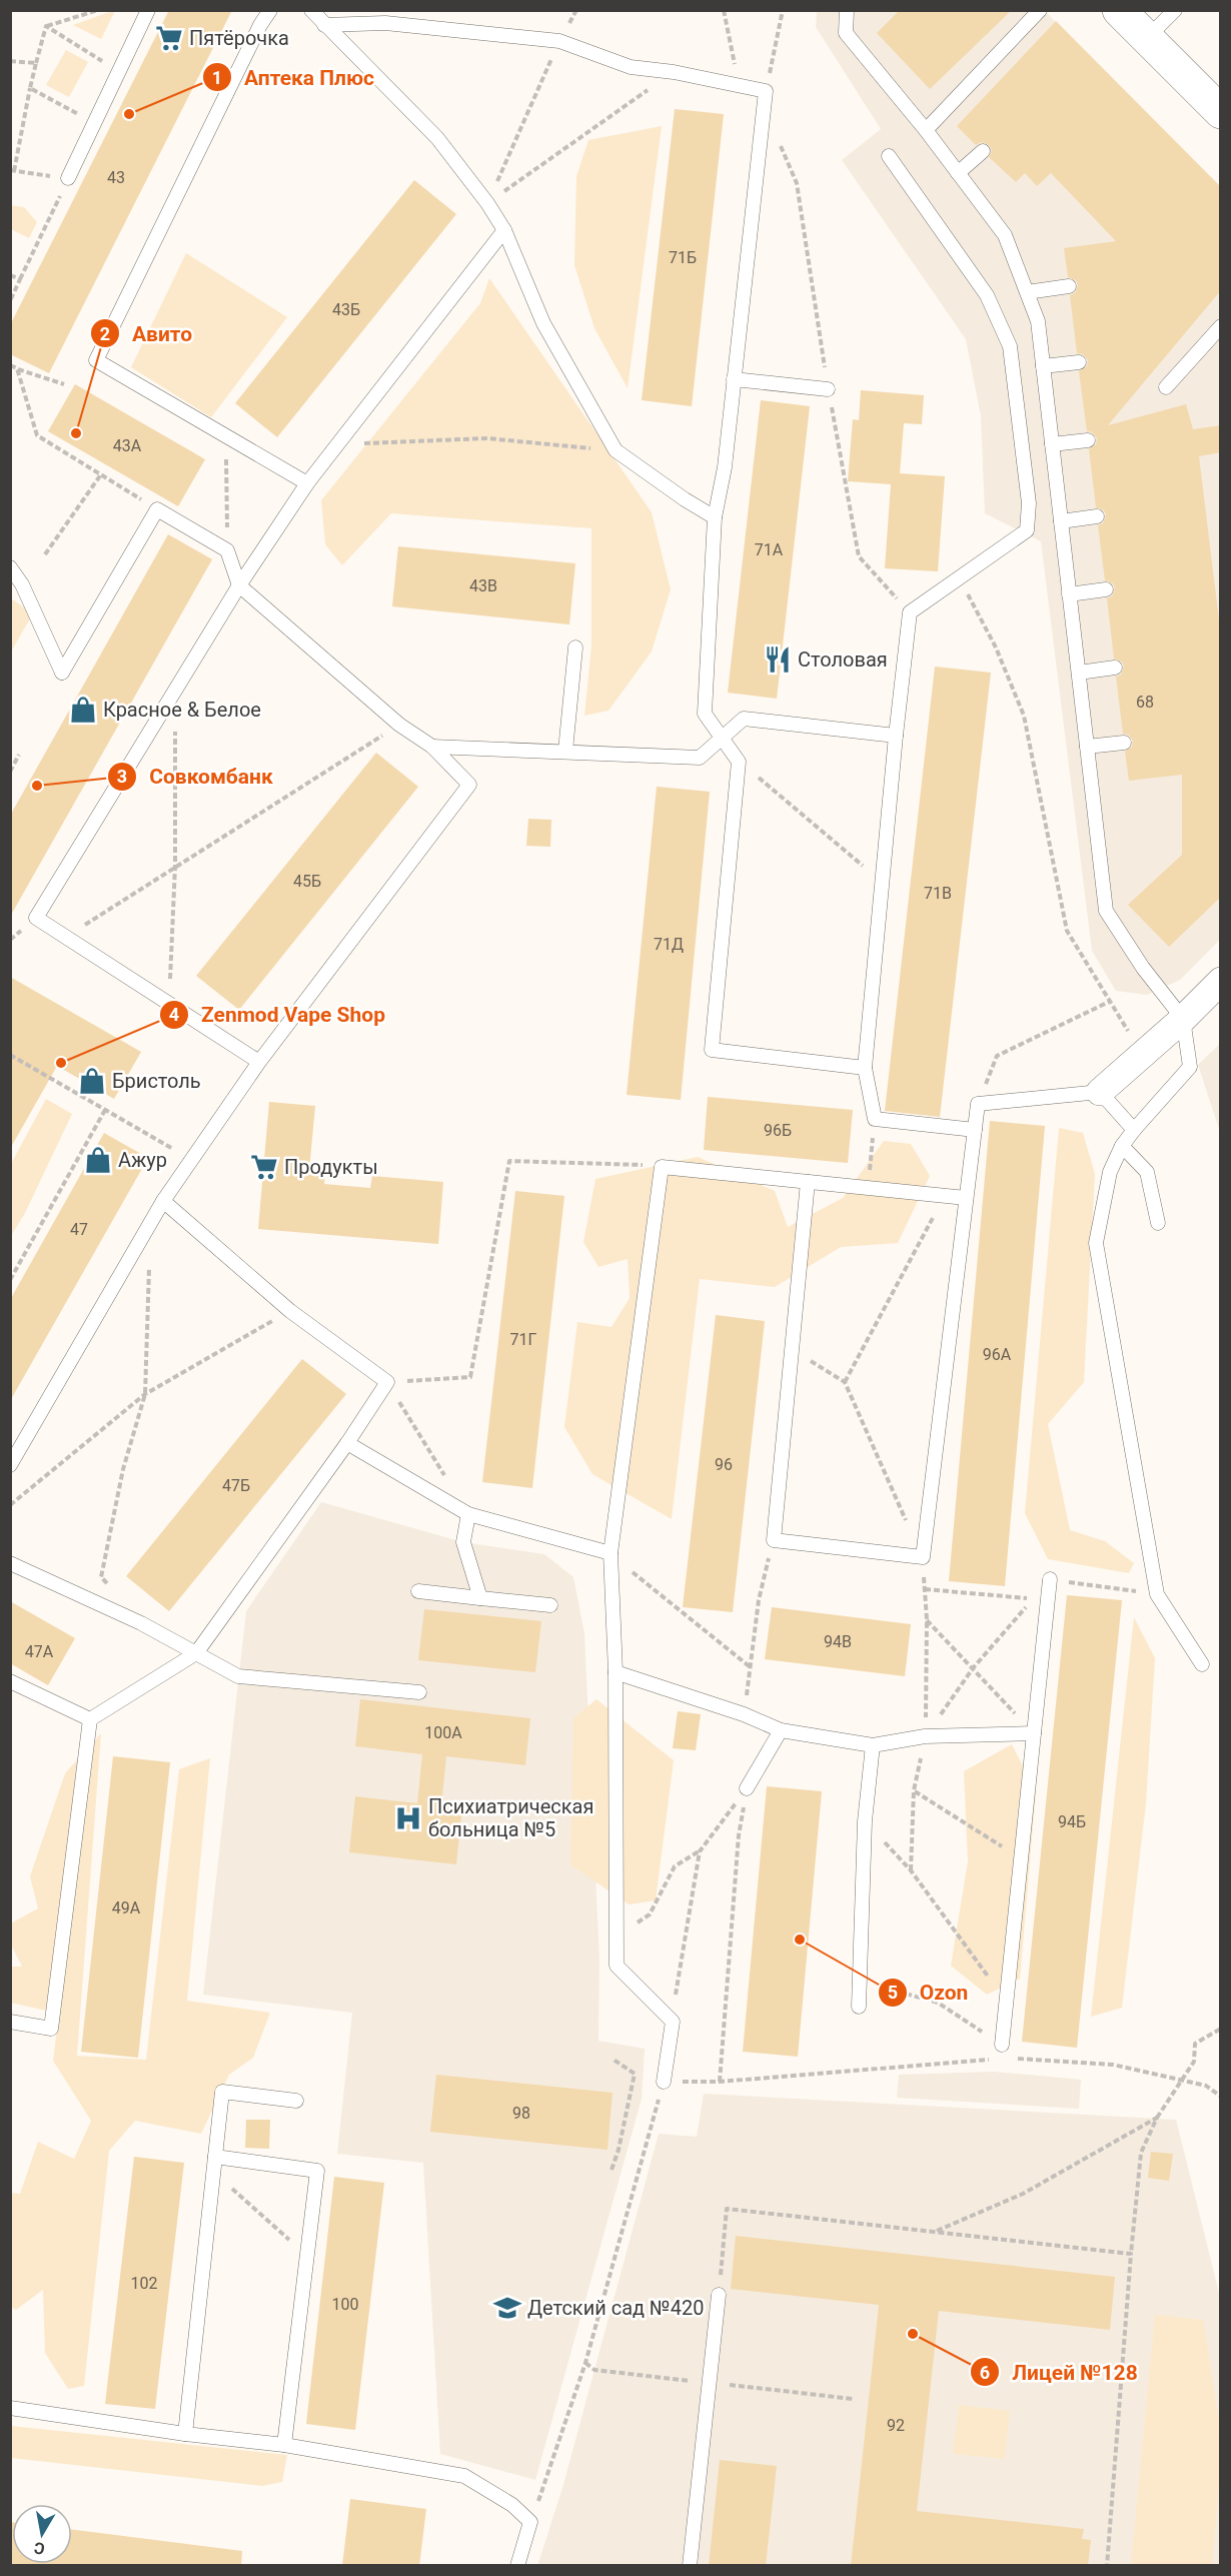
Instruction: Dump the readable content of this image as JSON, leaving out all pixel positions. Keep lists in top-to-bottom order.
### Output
{
  "places": {
    "supermarket": ["Пятёрочка", "Продукты"],
    "other": [
      "Аптека Плюс",
      "Авито",
      "Совкомбанк",
      "Zenmod Vape Shop",
      "Ozon",
      "Лицей №128"
    ],
    "restaurant": ["Столовая"],
    "shop": ["Красное & Белое", "Бристоль", "Ажур"],
    "hospital": ["Психиатрическая больница №5"],
    "school or university": ["Детский сад №420"]
  },
  "house_numbers": [
    "43",
    "71Б",
    "43Б",
    "43А",
    "71А",
    "43В",
    "68",
    "45Б",
    "71В",
    "71Д",
    "96Б",
    "47",
    "71Г",
    "96А",
    "96",
    "47Б",
    "94В",
    "47А",
    "100А",
    "94Б",
    "49А",
    "98",
    "102",
    "100",
    "92"
  ],
  "north": "bottom"
}
